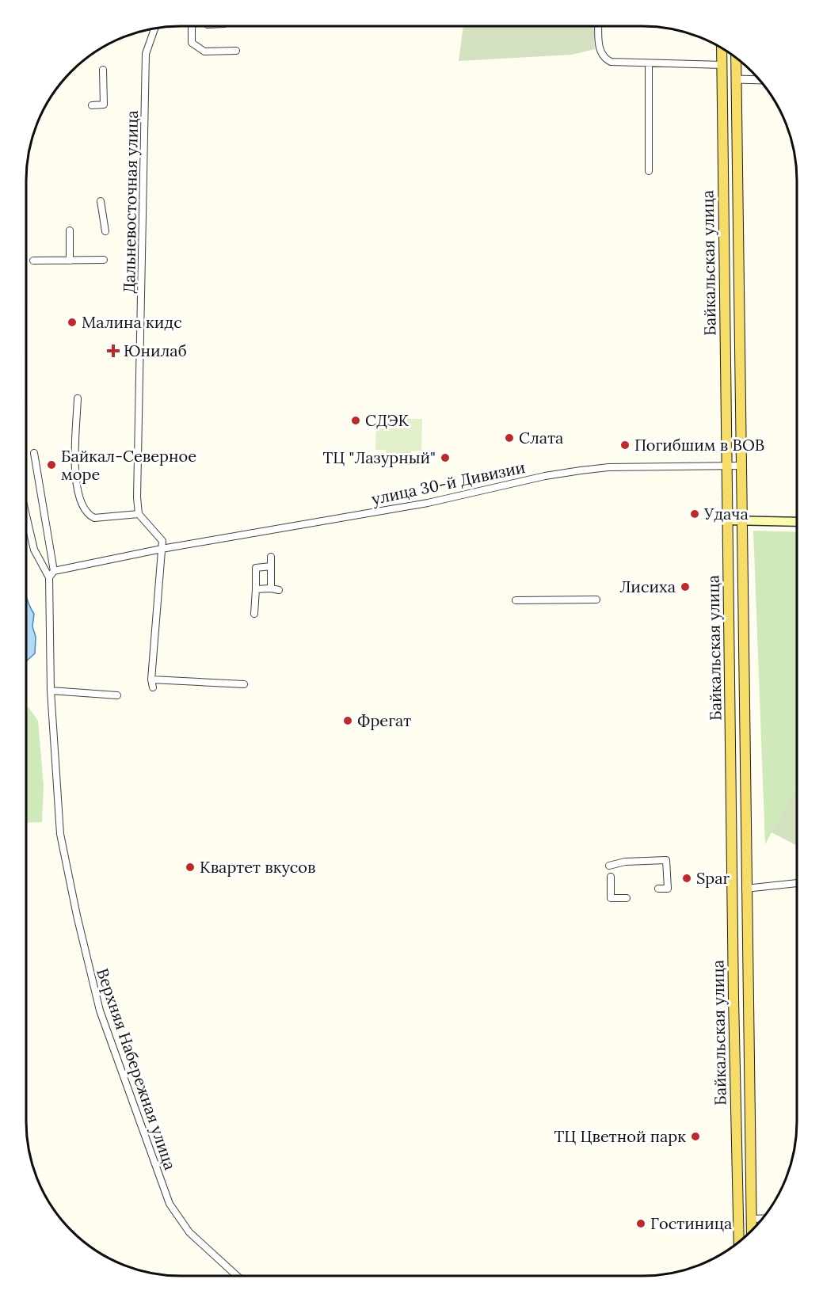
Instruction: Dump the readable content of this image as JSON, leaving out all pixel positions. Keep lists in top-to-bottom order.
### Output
{
  "streets": {
    "main road": ["Байкальская улица"],
    "street": ["Дальневосточная улица", "улица 30-й Дивизии", "Верхняя Набережная улица"]
  },
  "crossings": [
    ["Байкальская улица", "улица 30-й Дивизии"]
  ],
  "places": {
    "other": [
      "Малина кидс",
      "СДЭК",
      "Слата",
      "Погибшим в ВОВ",
      "ТЦ \"Лазурный\"",
      "Байкал-Северное море",
      "Удача",
      "Лисиха",
      "Фрегат",
      "Квартет вкусов",
      "Spar",
      "ТЦ Цветной парк",
      "Гостиница"
    ],
    "health": ["Юнилаб"]
  }
}
